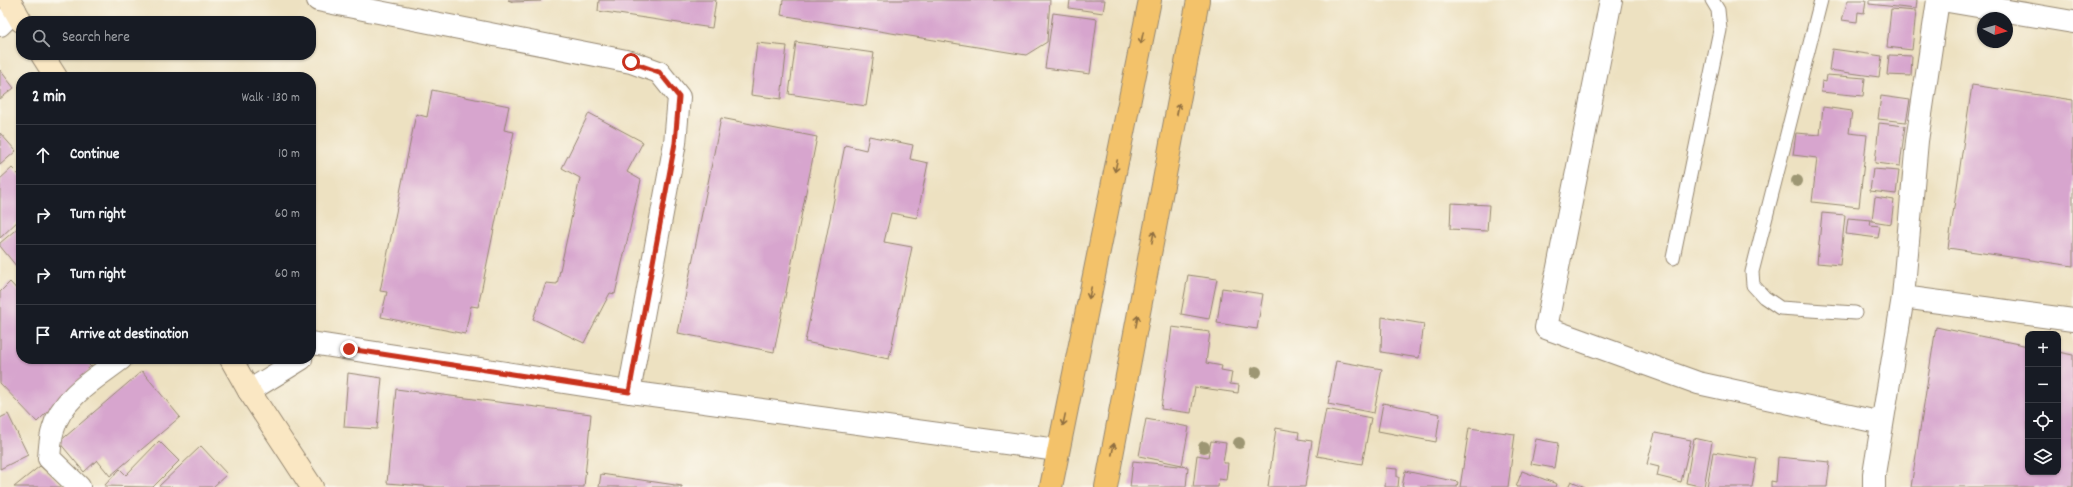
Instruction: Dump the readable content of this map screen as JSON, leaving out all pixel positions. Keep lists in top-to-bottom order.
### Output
{
  "north": "right",
  "page": {
    "search": "Search here",
    "heading": ["2 min", "Walk · 130 m"],
    "list": [
      ["Continue", "10 m"],
      ["Turn right", "60 m"],
      ["Turn right", "60 m"],
      "Arrive at destination"
    ],
    "map_buttons": ["+", "−"]
  }
}
